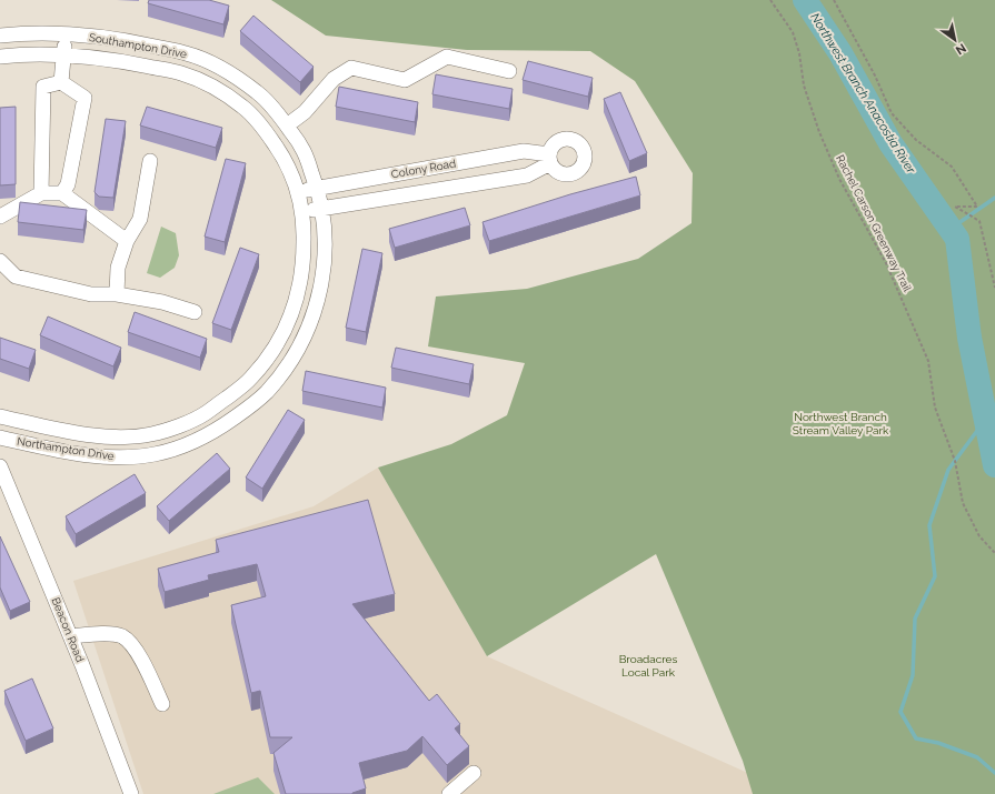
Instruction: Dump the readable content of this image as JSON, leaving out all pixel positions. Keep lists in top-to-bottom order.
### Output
{
  "streets": {
    "street": [
      "Southampton Drive",
      "Colony Road",
      "Northampton Drive",
      "Beacon Road"
    ],
    "path": ["Rachel Carson Greenway Trail"]
  },
  "crossings": [
    ["Southampton Drive", "Colony Road"],
    ["Southampton Drive", "Northampton Drive"],
    ["Colony Road", "Northampton Drive"]
  ],
  "water": ["Northwest Branch Anacostia River"],
  "parks": ["Northwest Branch Stream Valley Park", "Broadacres Local Park"],
  "north": "bottom right"
}
